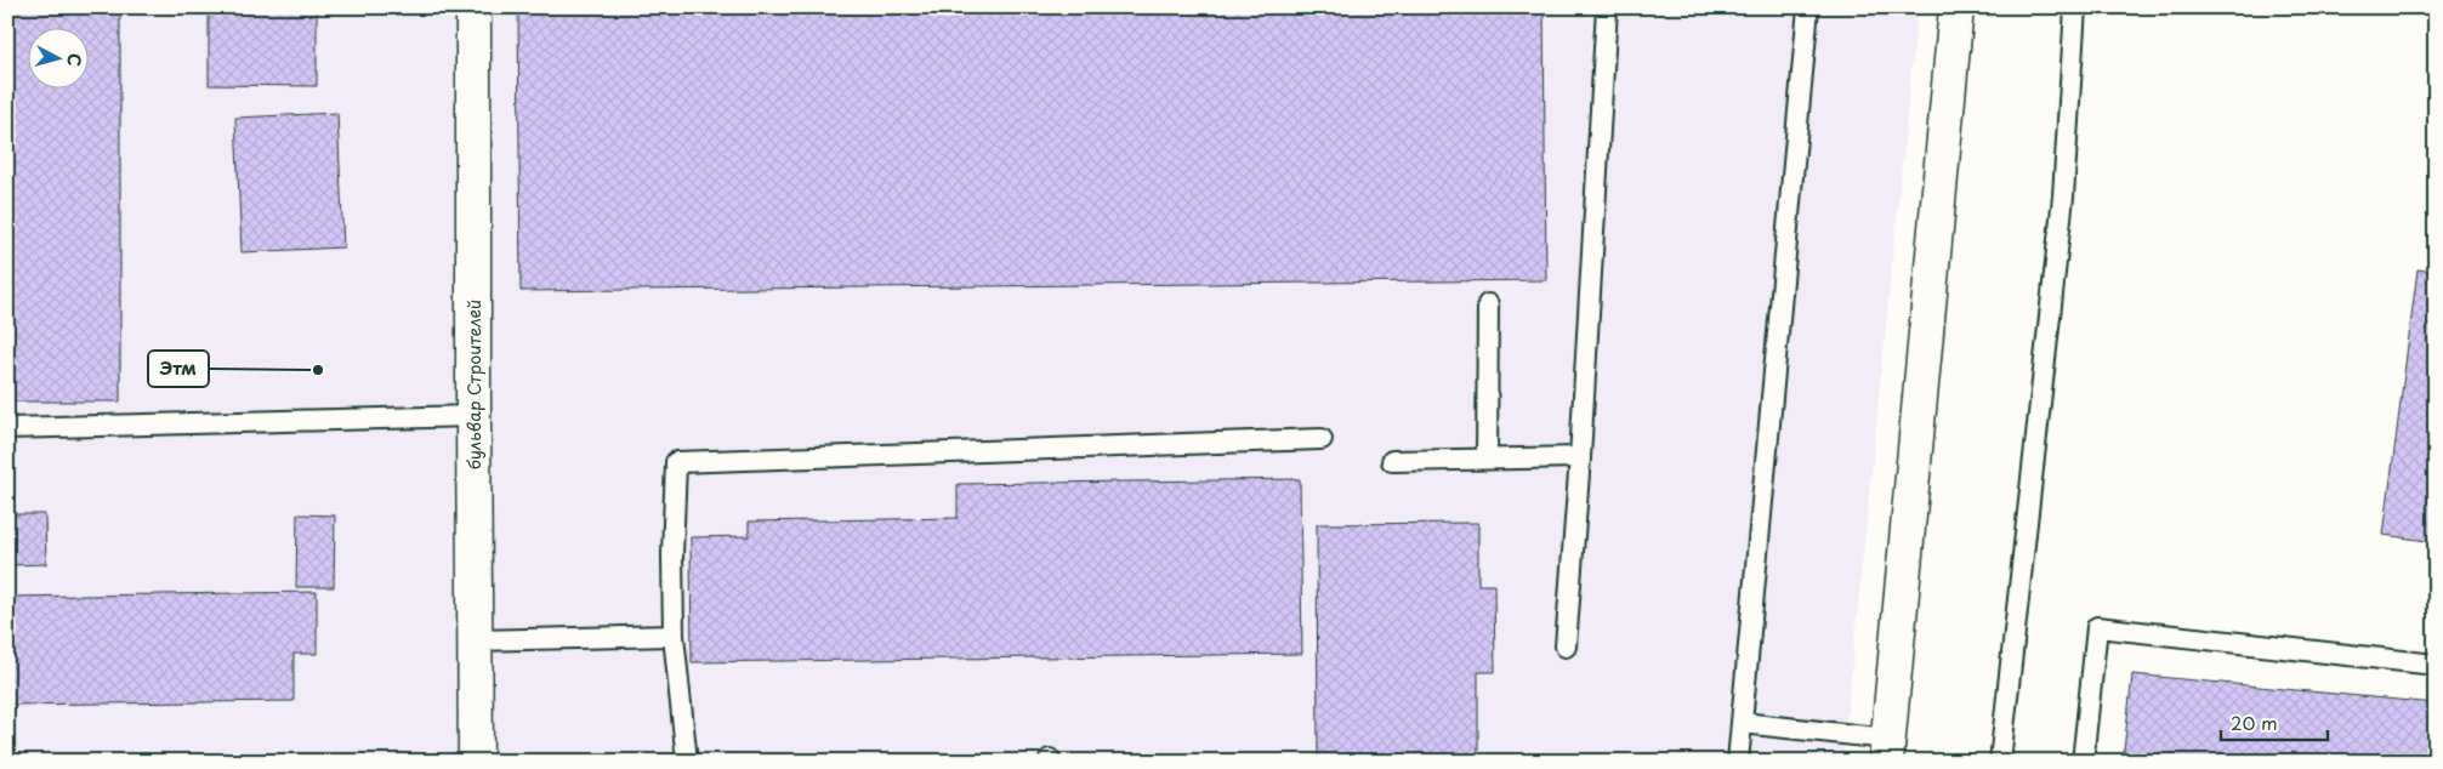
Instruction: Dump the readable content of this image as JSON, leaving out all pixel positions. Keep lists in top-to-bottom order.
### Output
{
  "streets": {
    "street": ["бульвар Строителей"]
  },
  "places": ["Этм"],
  "scale_bar": "20 m",
  "north": "right"
}
